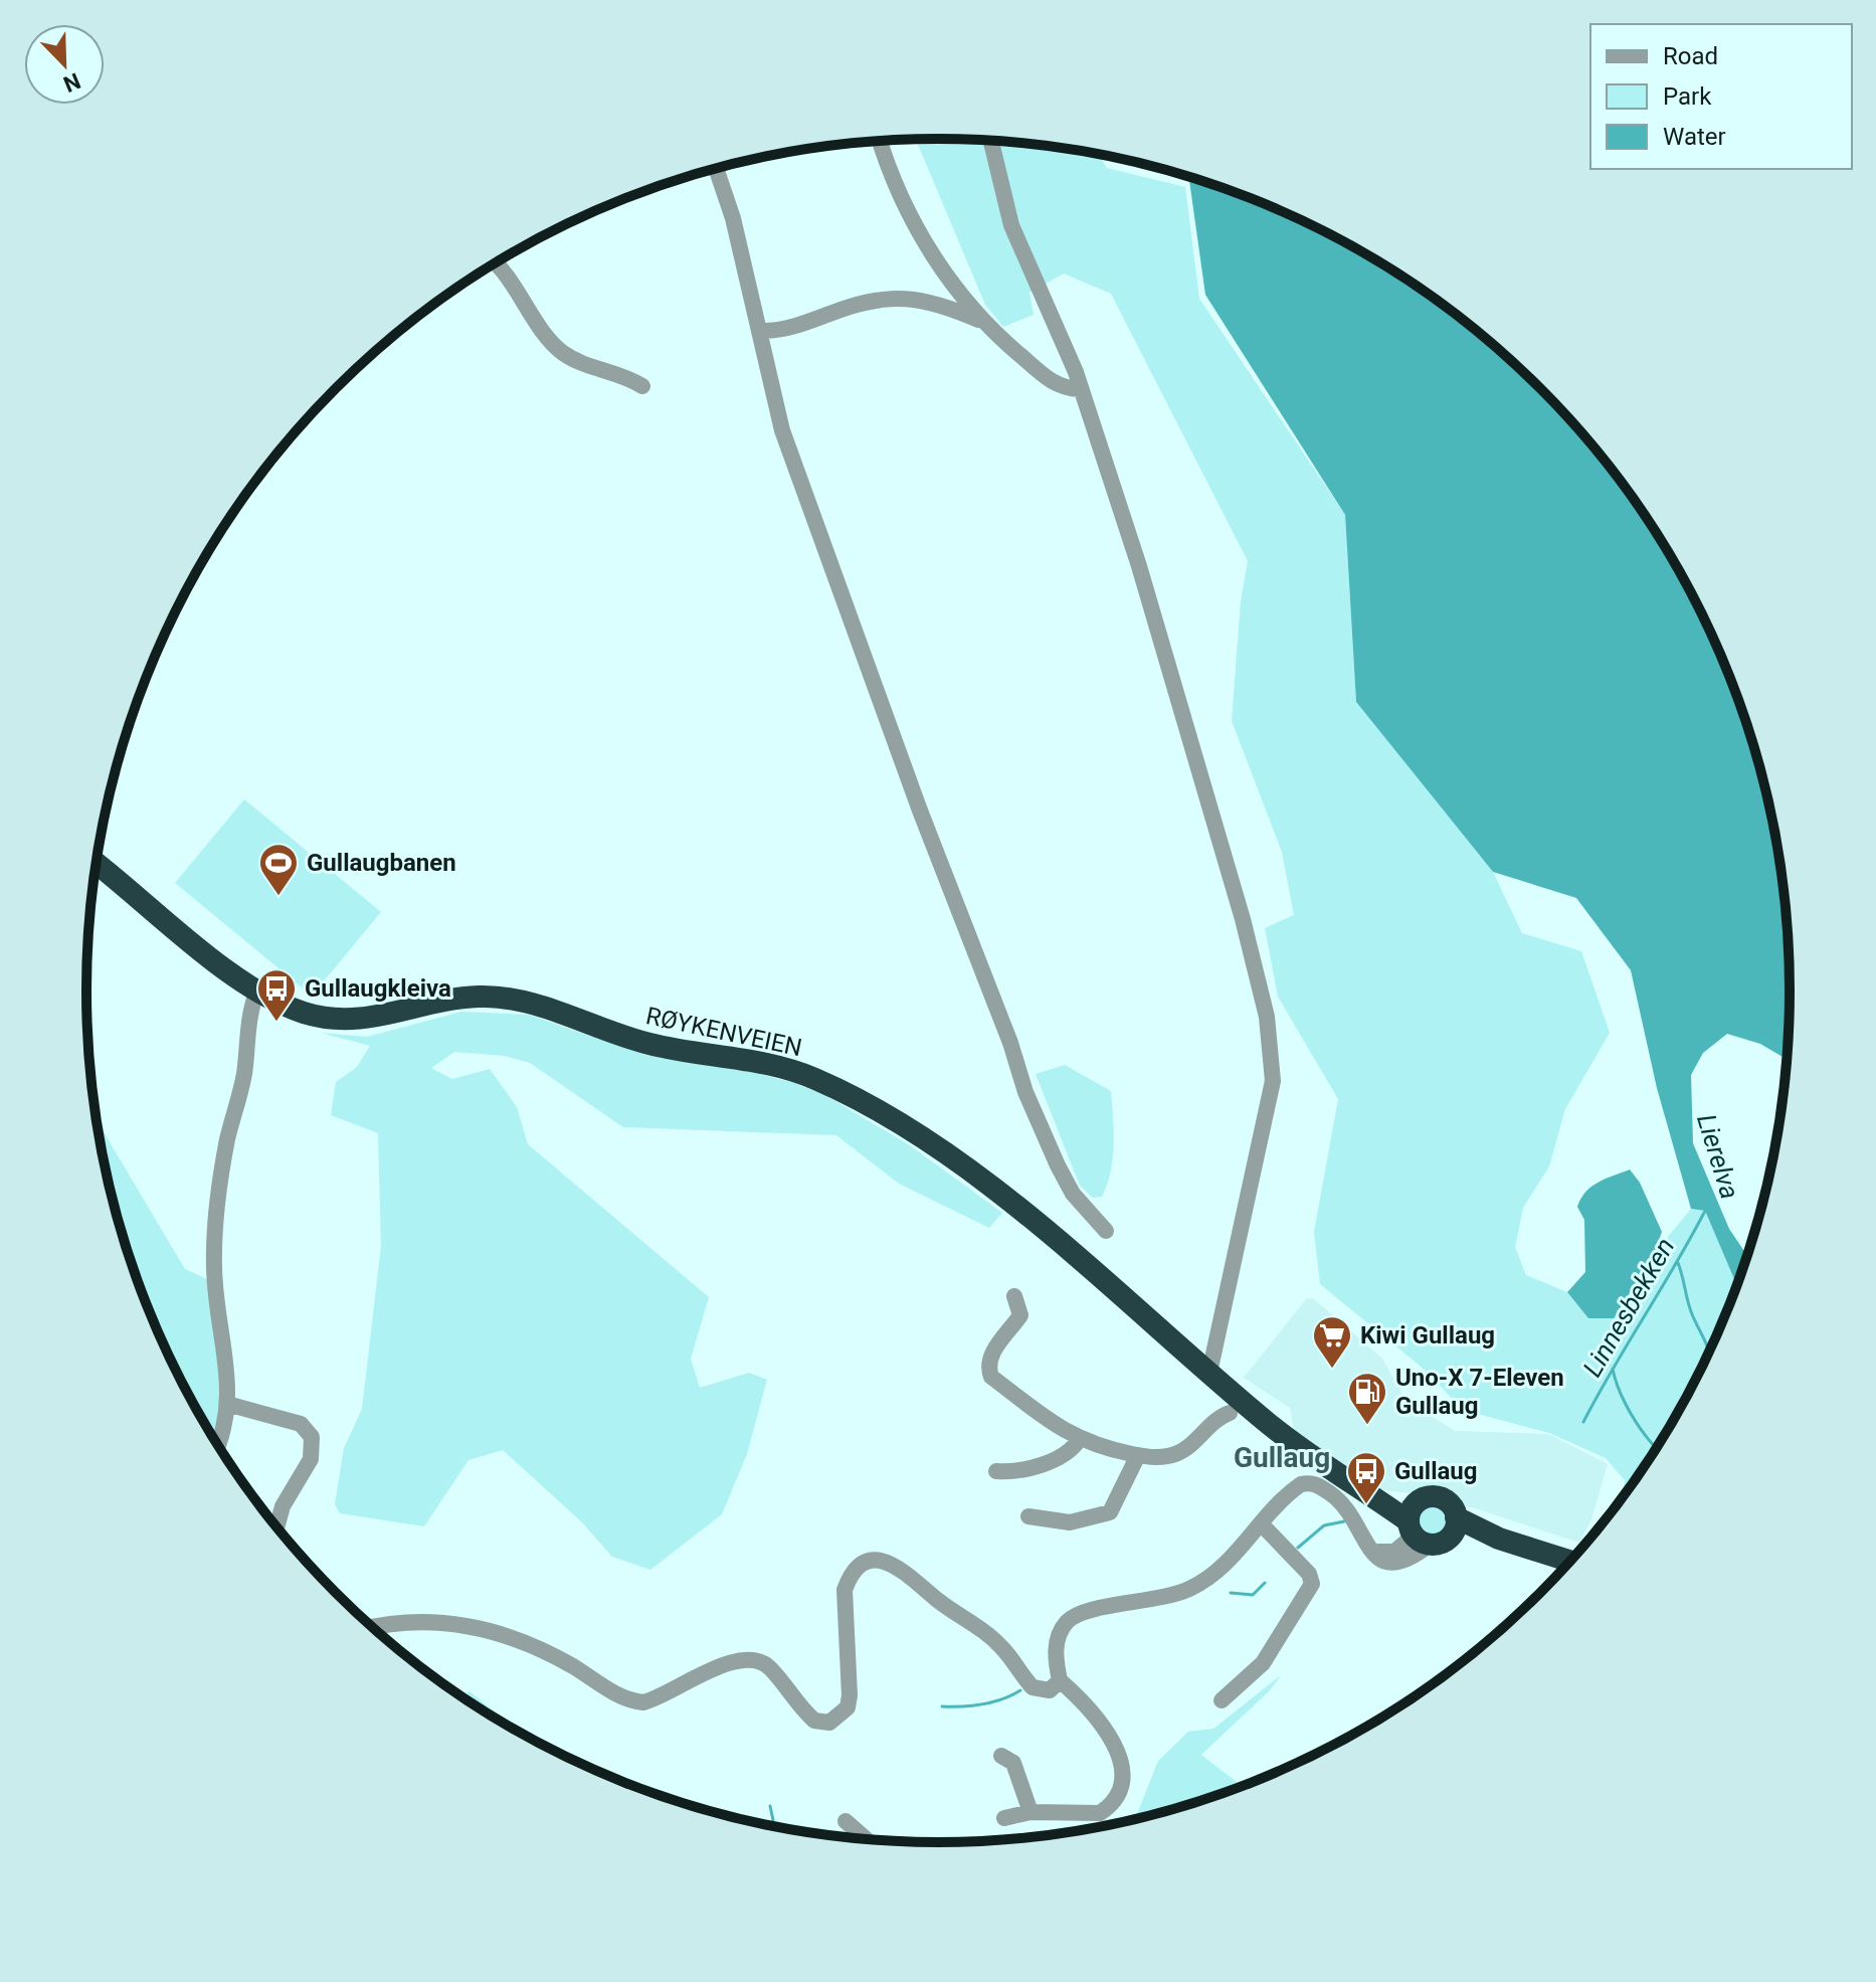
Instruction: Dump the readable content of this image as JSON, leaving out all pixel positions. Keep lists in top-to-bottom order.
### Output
{
  "streets": {
    "highway": ["RØYKENVEIEN"]
  },
  "districts": ["Gullaug"],
  "water": ["Lierelva", "Linnesbekken"],
  "places": {
    "sports": ["Gullaugbanen"],
    "bus stop": ["Gullaugkleiva", "Gullaug"],
    "supermarket": ["Kiwi Gullaug"],
    "fuel station": ["Uno-X 7-Eleven Gullaug"]
  },
  "legend": ["Road", "Park", "Water"],
  "north": "bottom right"
}
